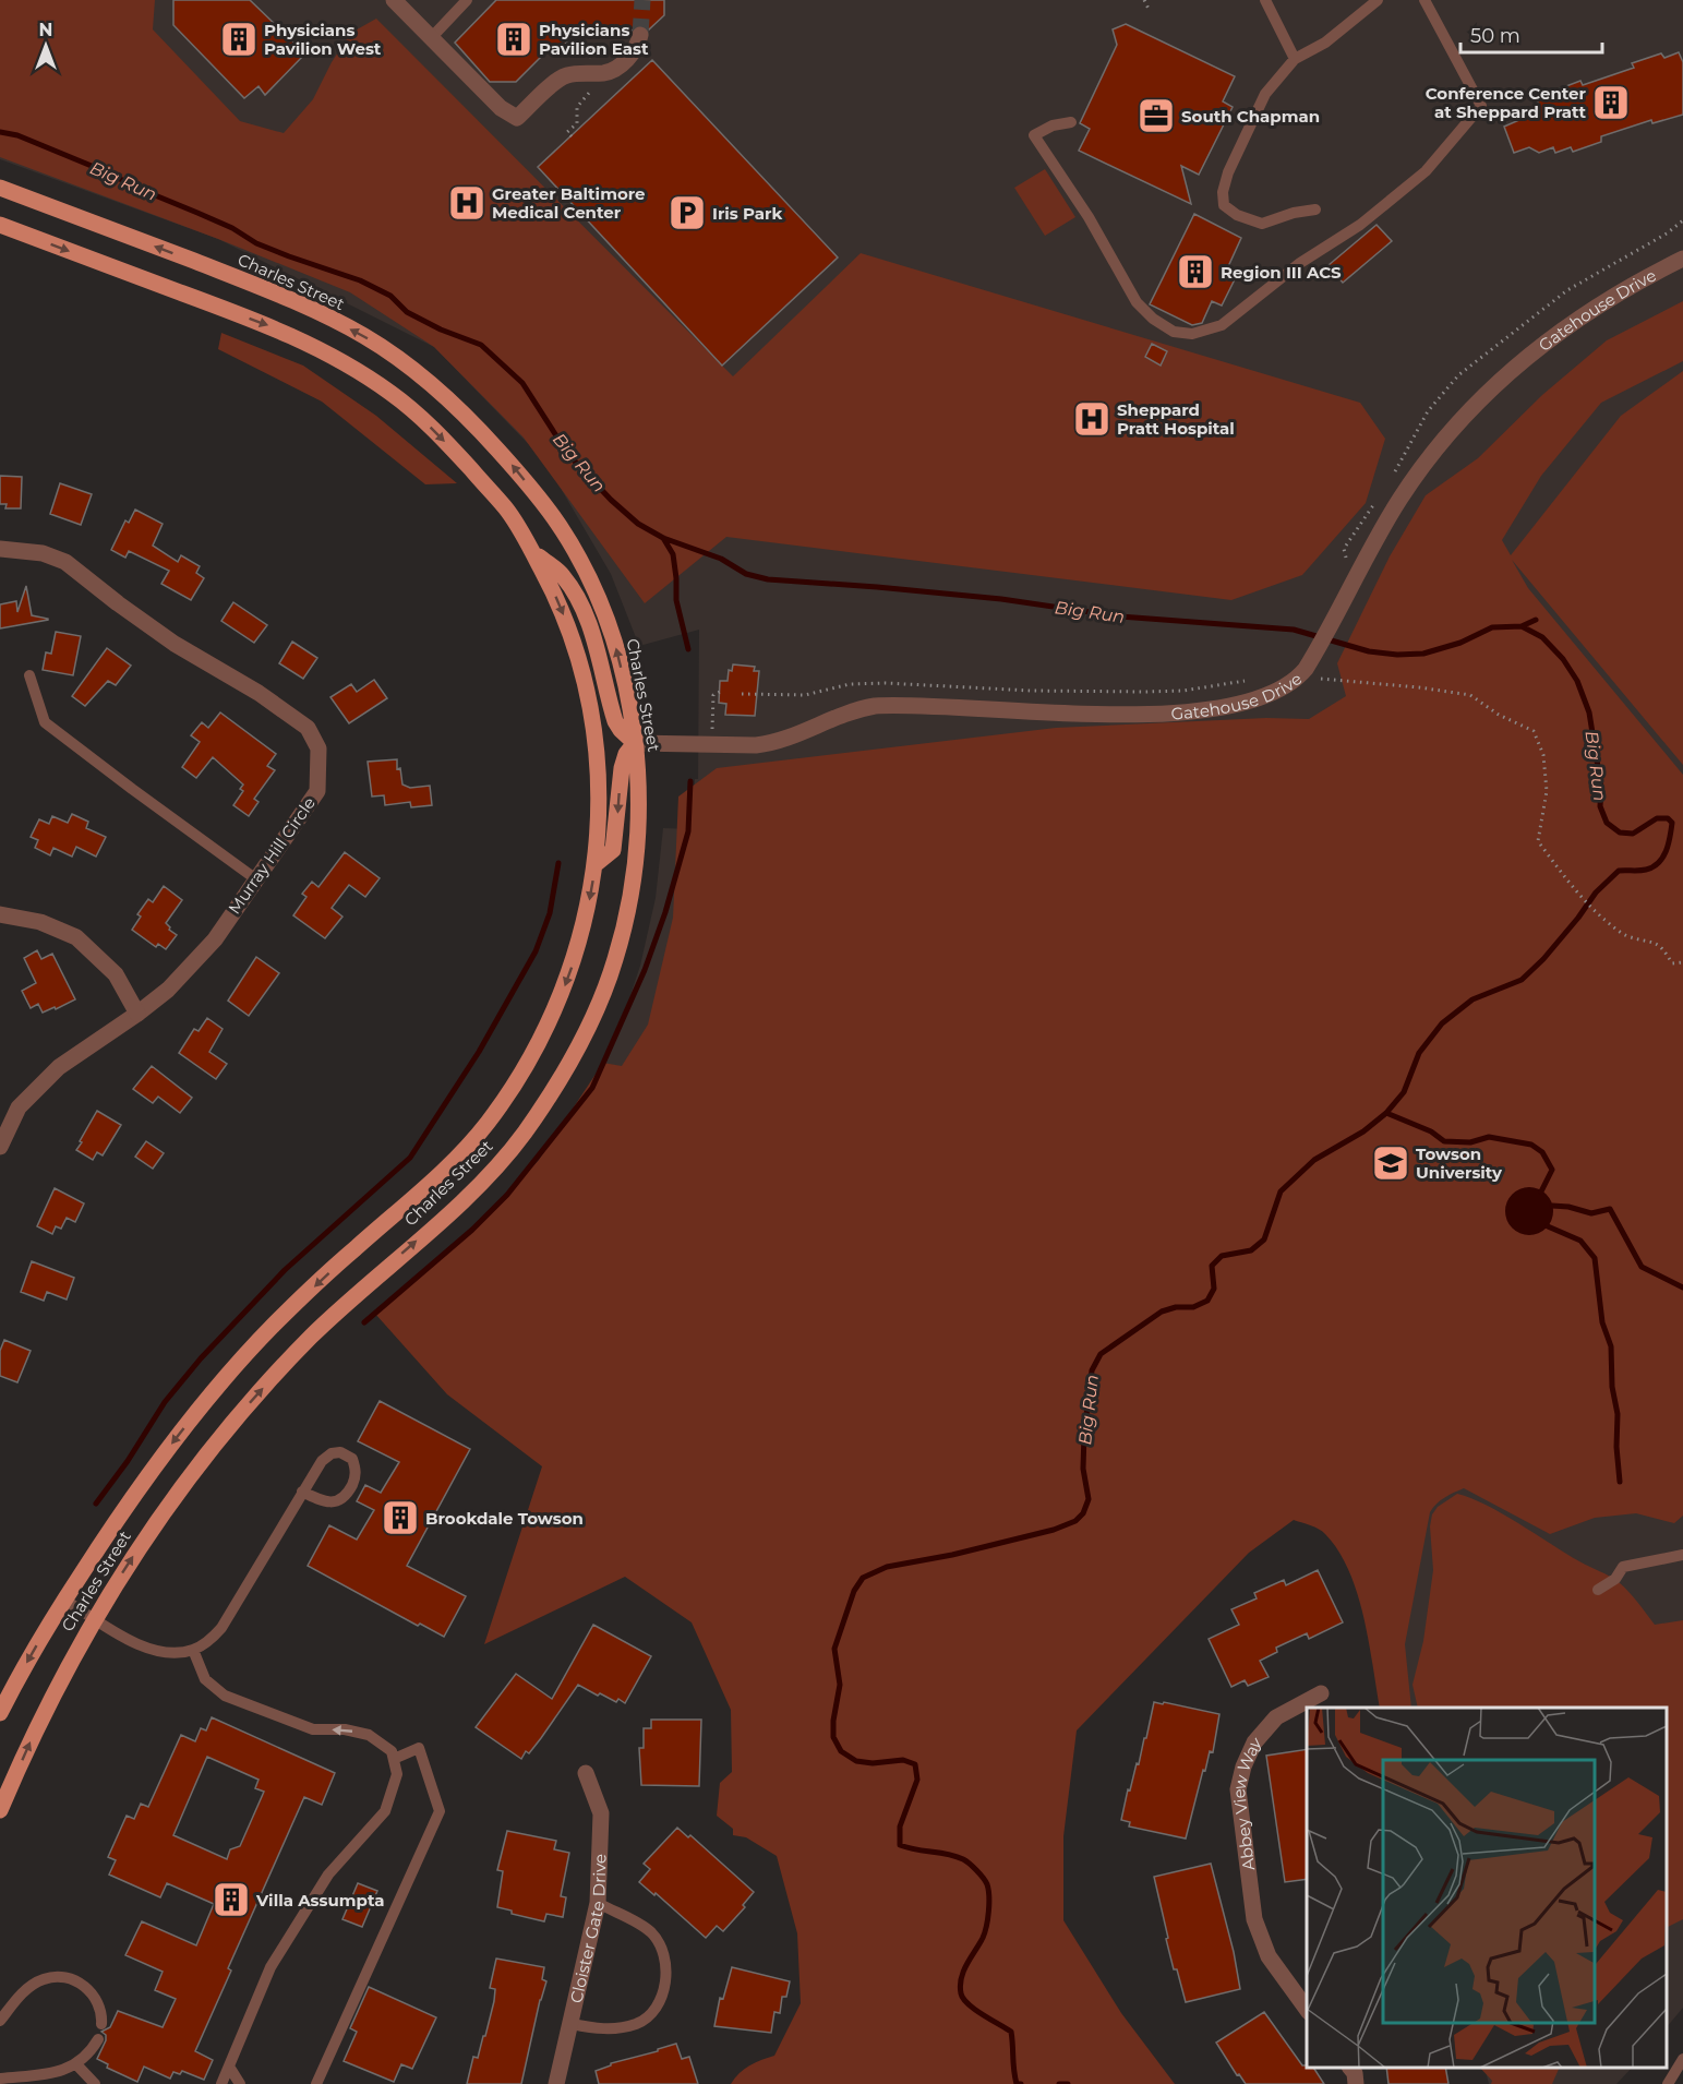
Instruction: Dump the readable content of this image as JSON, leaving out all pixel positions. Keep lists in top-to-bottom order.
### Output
{
  "streets": {
    "main road": ["Charles Street"],
    "street": [
      "Gatehouse Drive",
      "Murray Hill Circle",
      "Abbey View Way",
      "Cloister Gate Drive"
    ]
  },
  "crossings": [
    ["Charles Street", "Gatehouse Drive"]
  ],
  "water": ["Big Run"],
  "places": {
    "building": [
      "Physicians Pavilion West",
      "Physicians Pavilion East",
      "Conference Center at Sheppard Pratt",
      "Region III ACS",
      "Brookdale Towson",
      "Villa Assumpta"
    ],
    "office": ["South Chapman"],
    "hospital": ["Greater Baltimore Medical Center", "Sheppard Pratt Hospital"],
    "parking": ["Iris Park"],
    "school or university": ["Towson University"]
  },
  "scale_bar": "50 m",
  "north": "top"
}
